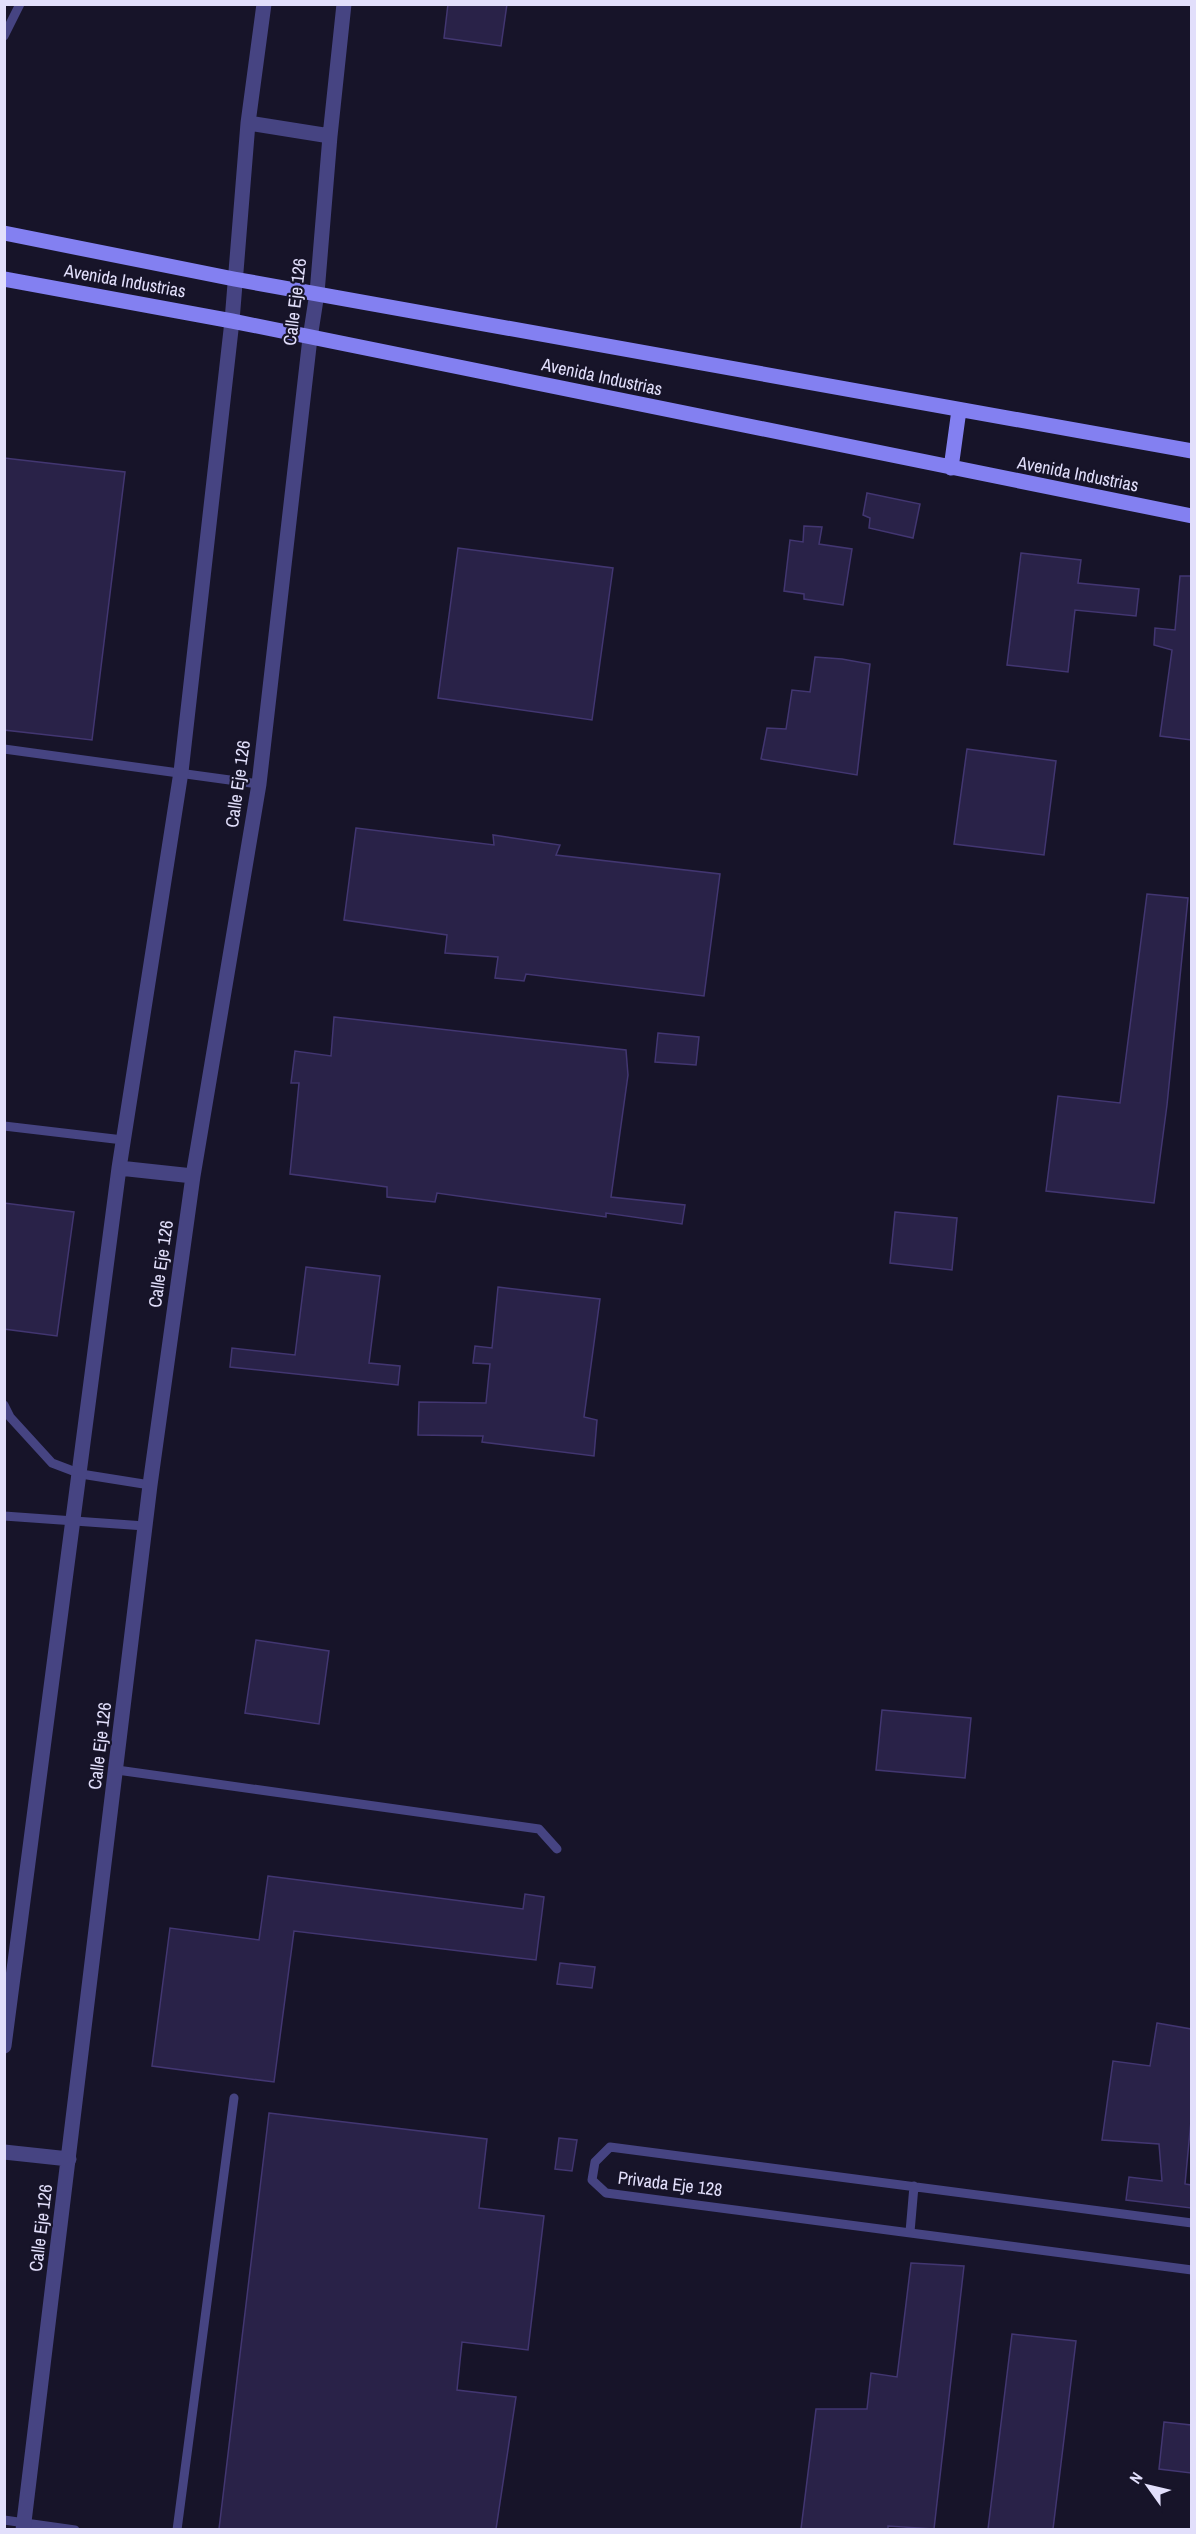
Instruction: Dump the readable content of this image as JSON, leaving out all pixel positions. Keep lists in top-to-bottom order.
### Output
{
  "streets": {
    "main road": ["Avenida Industrias"],
    "street": ["Calle Eje 126"],
    "lane": ["Privada Eje 128"]
  },
  "crossings": [
    ["Avenida Industrias", "Calle Eje 126"]
  ],
  "north": "top left"
}
